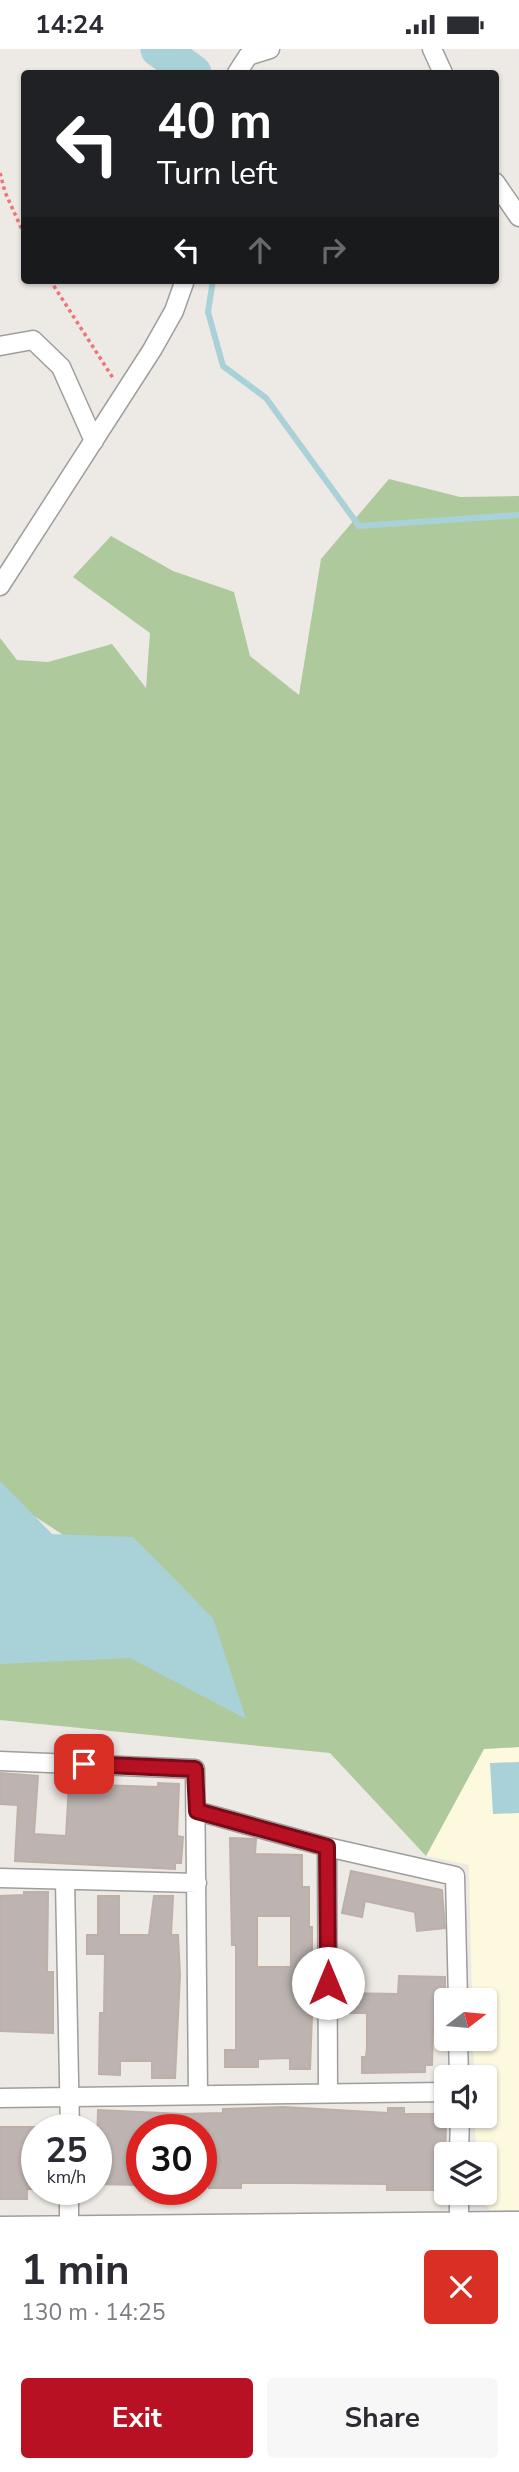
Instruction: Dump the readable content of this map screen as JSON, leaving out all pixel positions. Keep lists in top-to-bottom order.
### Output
{
  "north": "right",
  "page": {
    "status": "14:24",
    "turn": ["40 m", "Turn left"],
    "speed": "25 km/h",
    "limit": "30",
    "heading": ["1 min", "130 m · 14:25"],
    "buttons": ["Exit", "Share"]
  }
}
